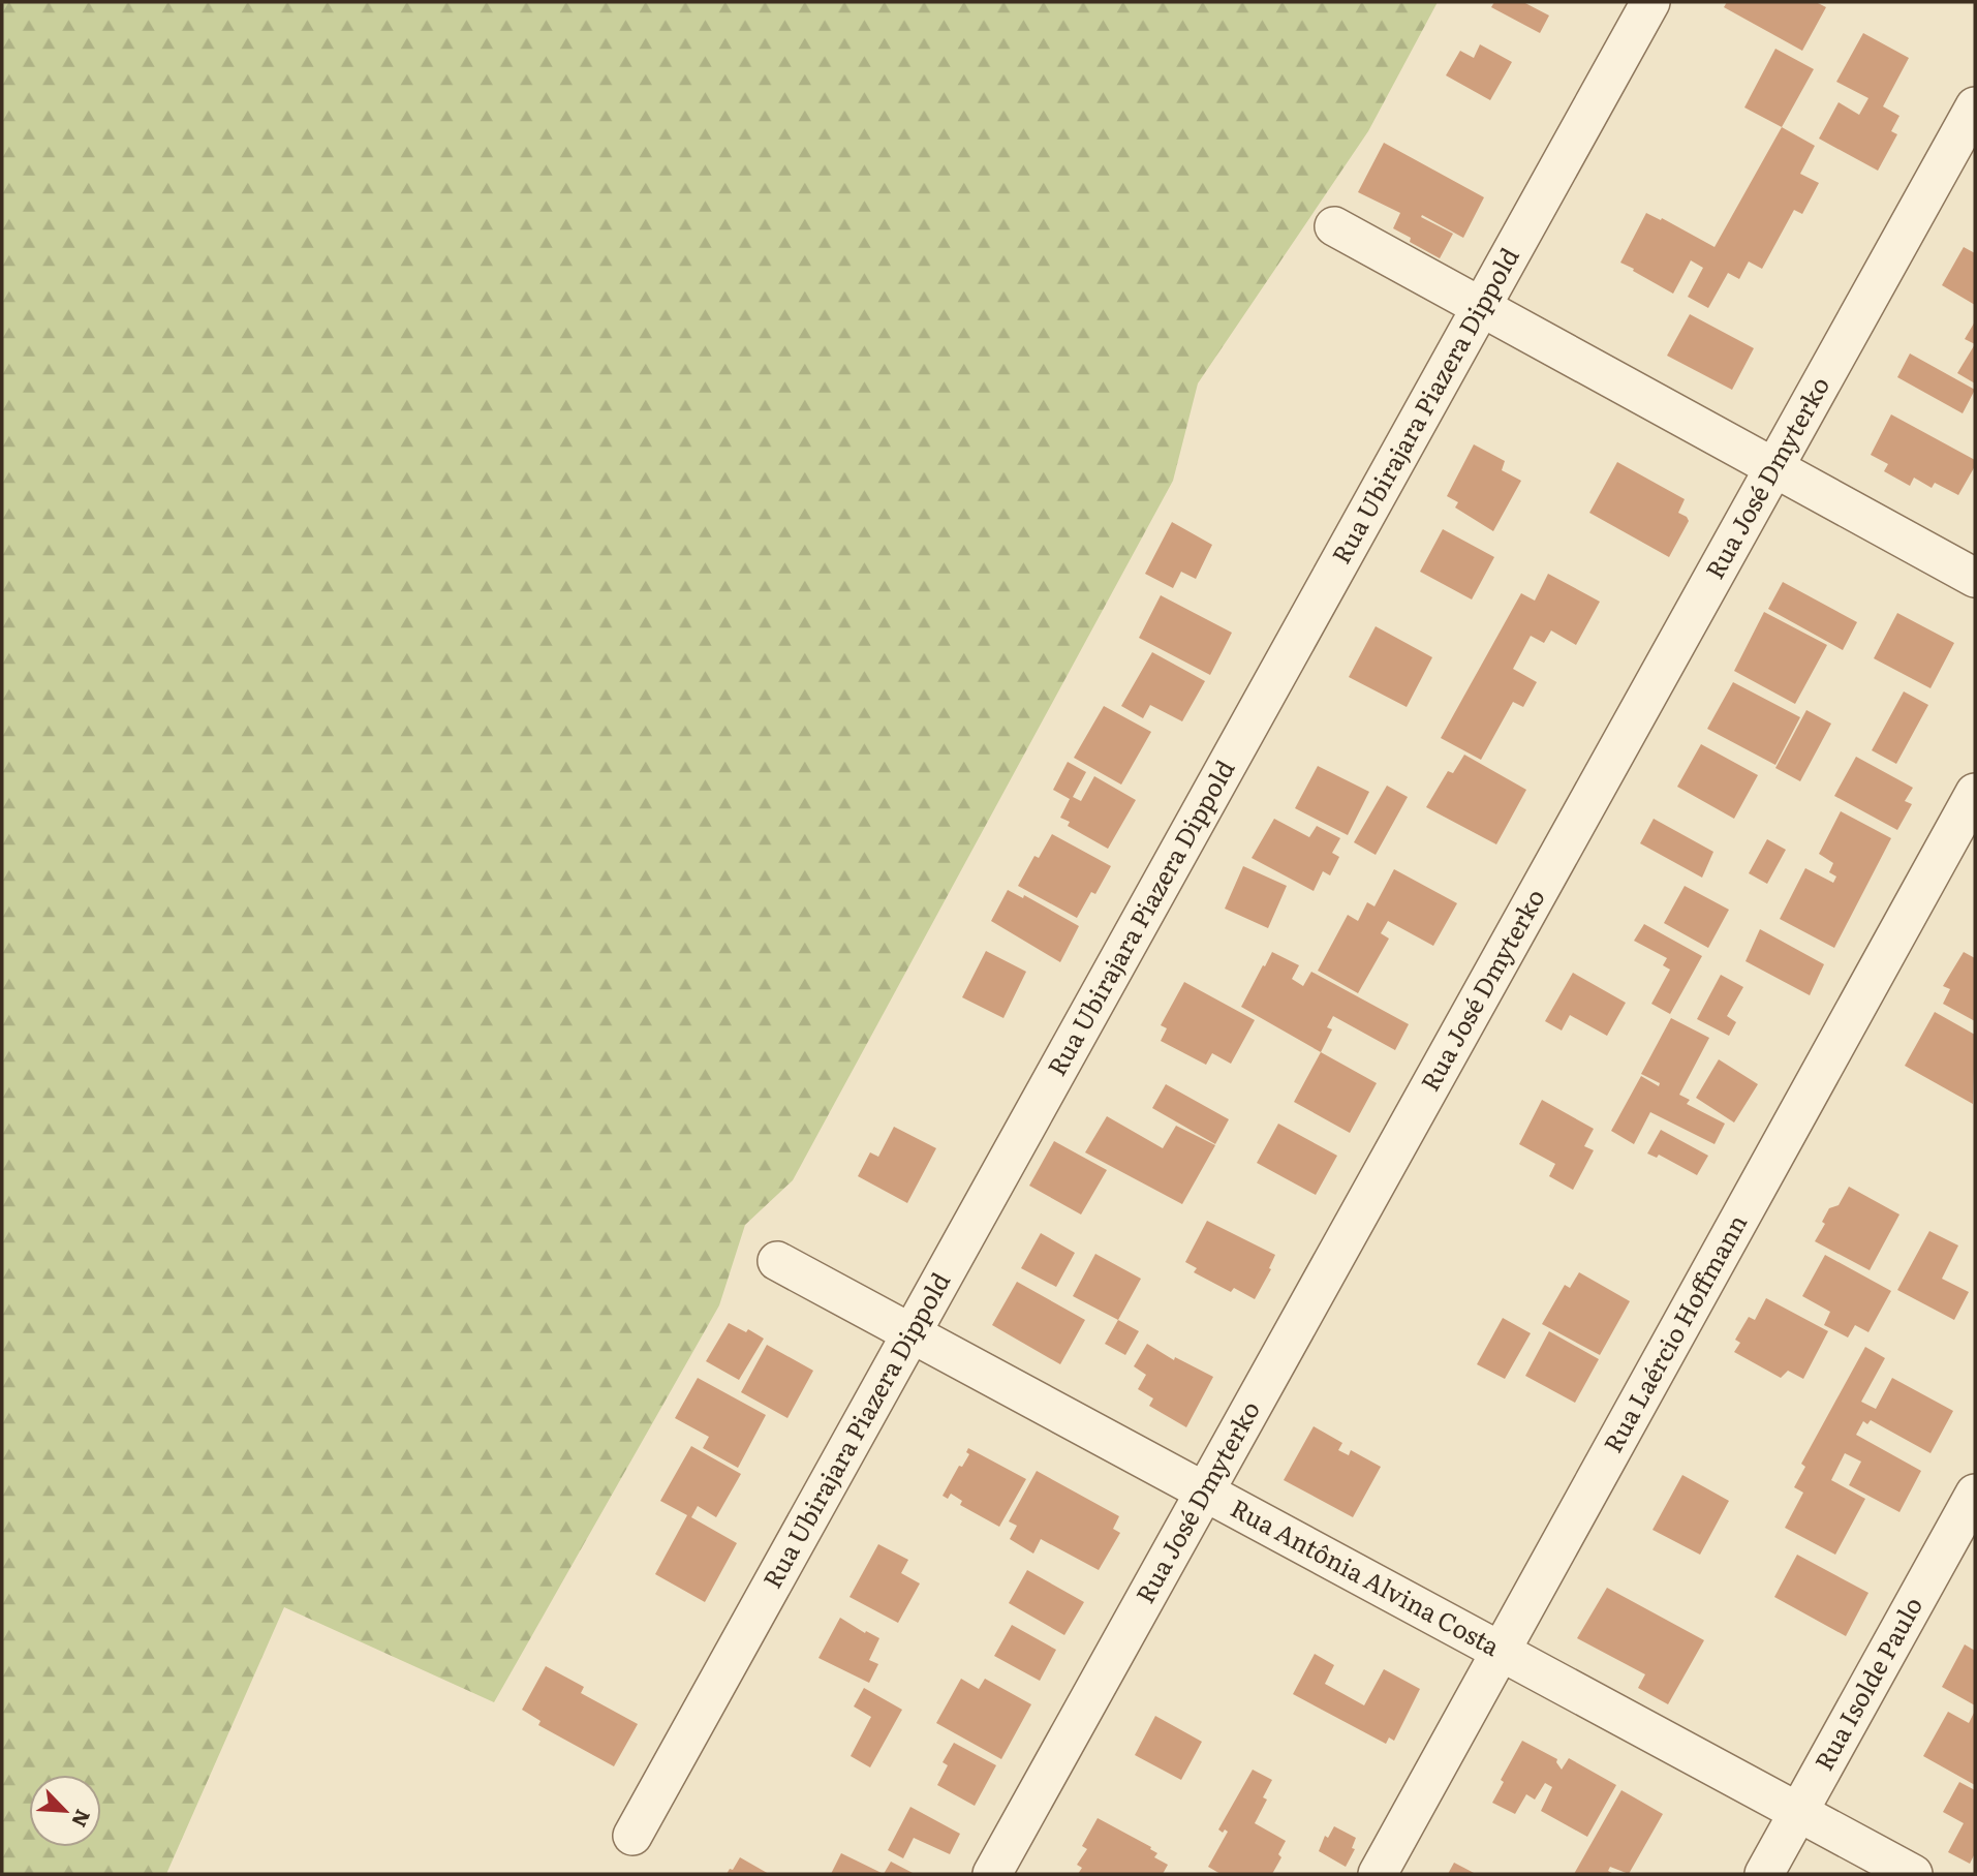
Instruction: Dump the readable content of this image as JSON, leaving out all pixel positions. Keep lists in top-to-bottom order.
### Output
{
  "streets": {
    "street": [
      "Rua Ubirajara Piazera Dippold",
      "Rua José Dmyterko",
      "Rua Laércio Hoffmann",
      "Rua Antônia Alvina Costa",
      "Rua Isolde Paulo"
    ]
  },
  "crossings": [
    ["Rua Ubirajara Piazera Dippold", "Rua Antônia Alvina Costa"],
    ["Rua José Dmyterko", "Rua Antônia Alvina Costa"],
    ["Rua Laércio Hoffmann", "Rua Antônia Alvina Costa"],
    ["Rua Antônia Alvina Costa", "Rua Isolde Paulo"]
  ],
  "north": "bottom right"
}
